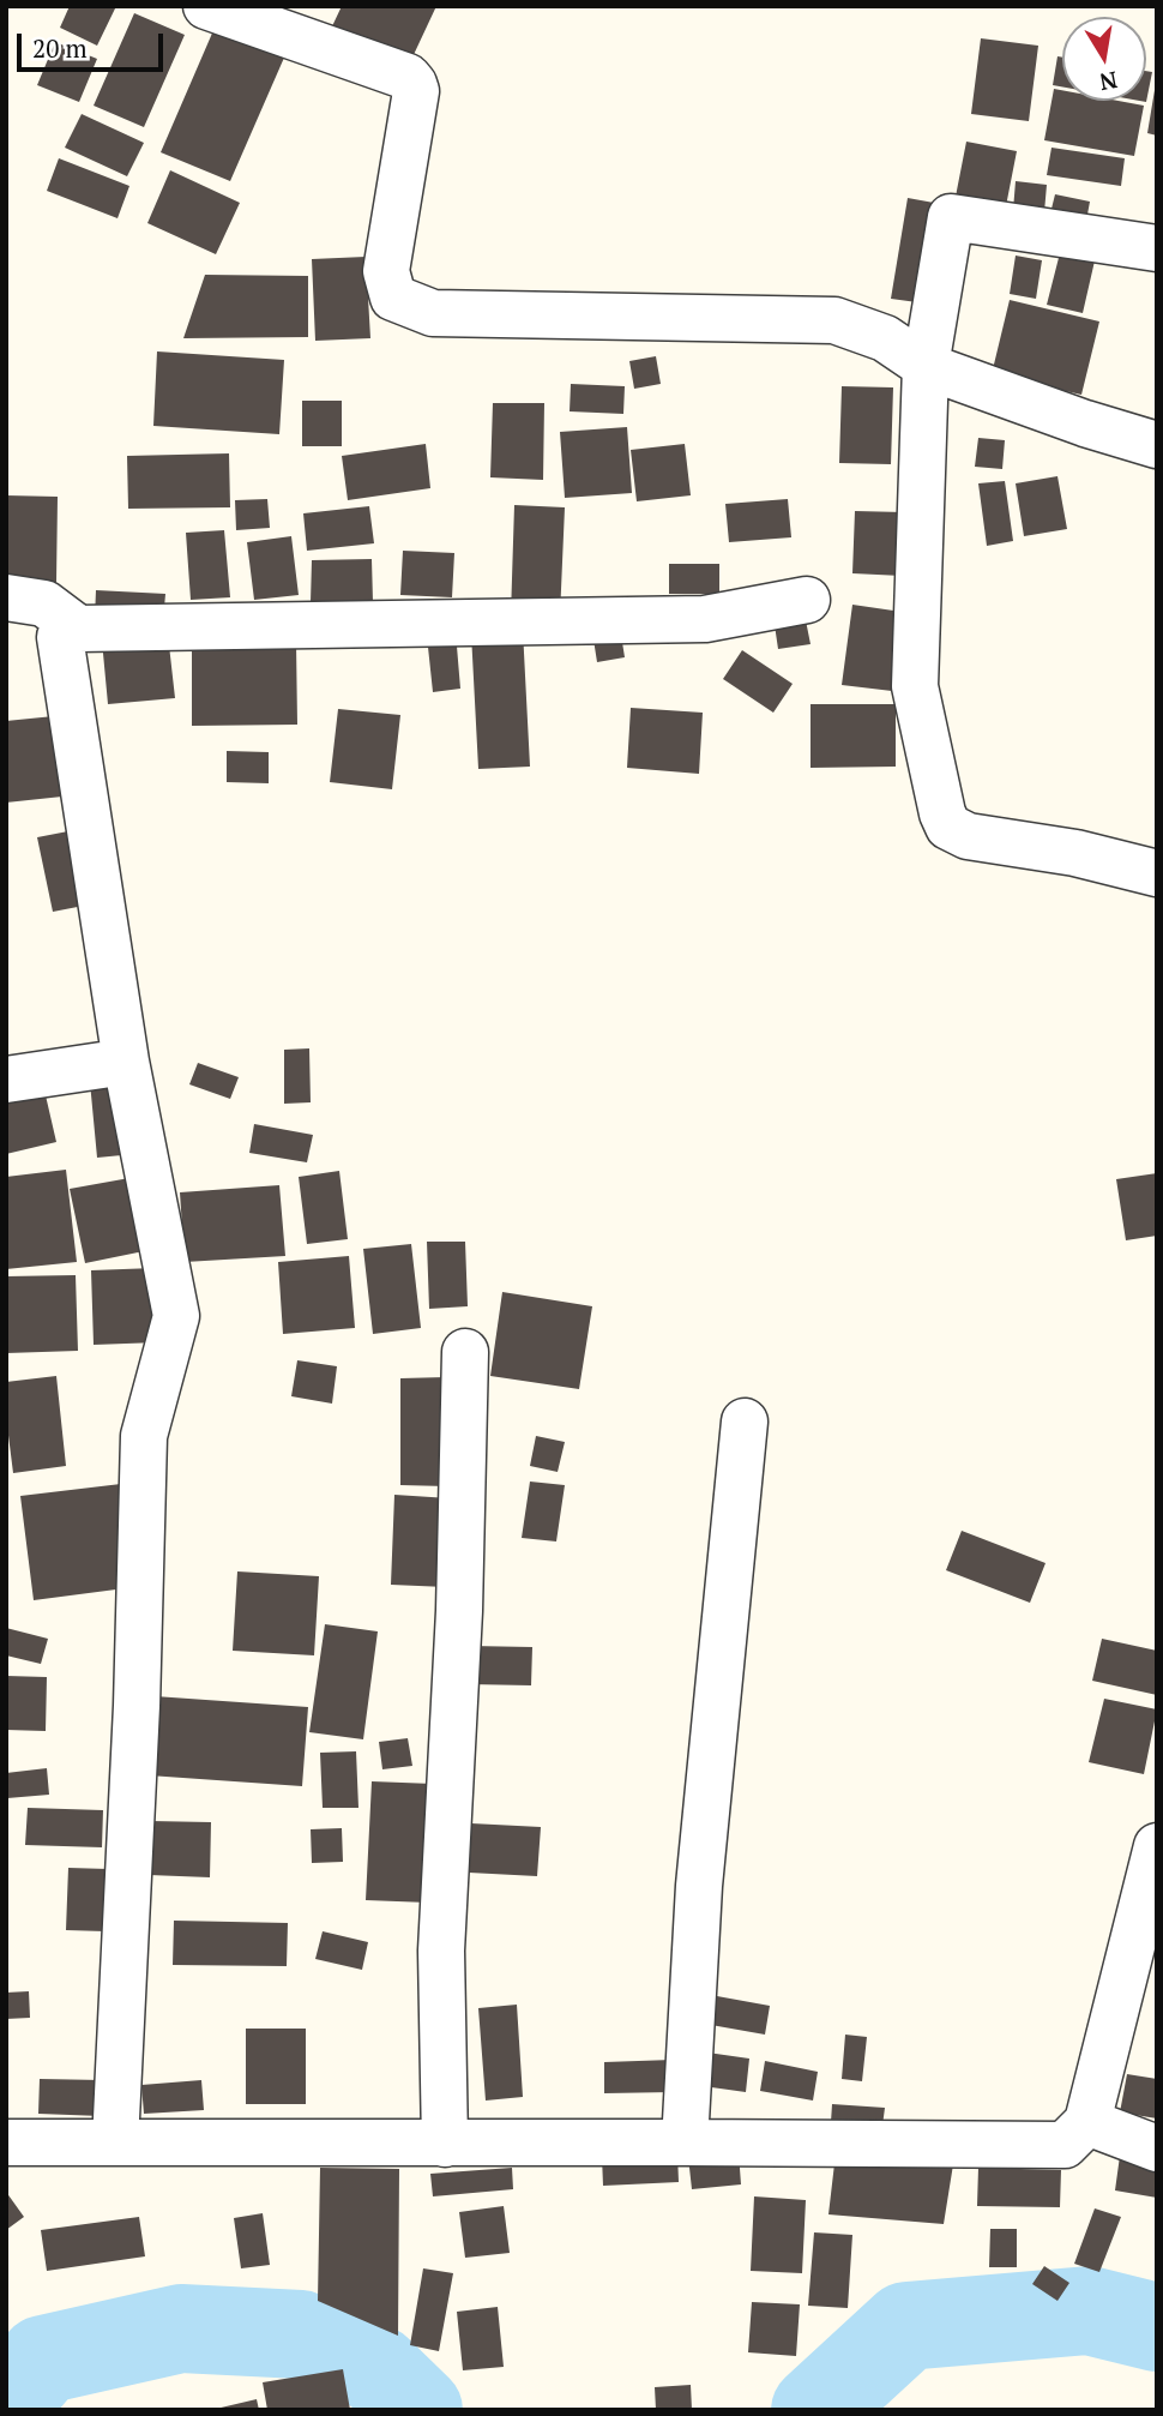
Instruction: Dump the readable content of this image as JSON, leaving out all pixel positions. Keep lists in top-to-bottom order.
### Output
{
  "scale_bar": "20 m",
  "north": "bottom"
}
